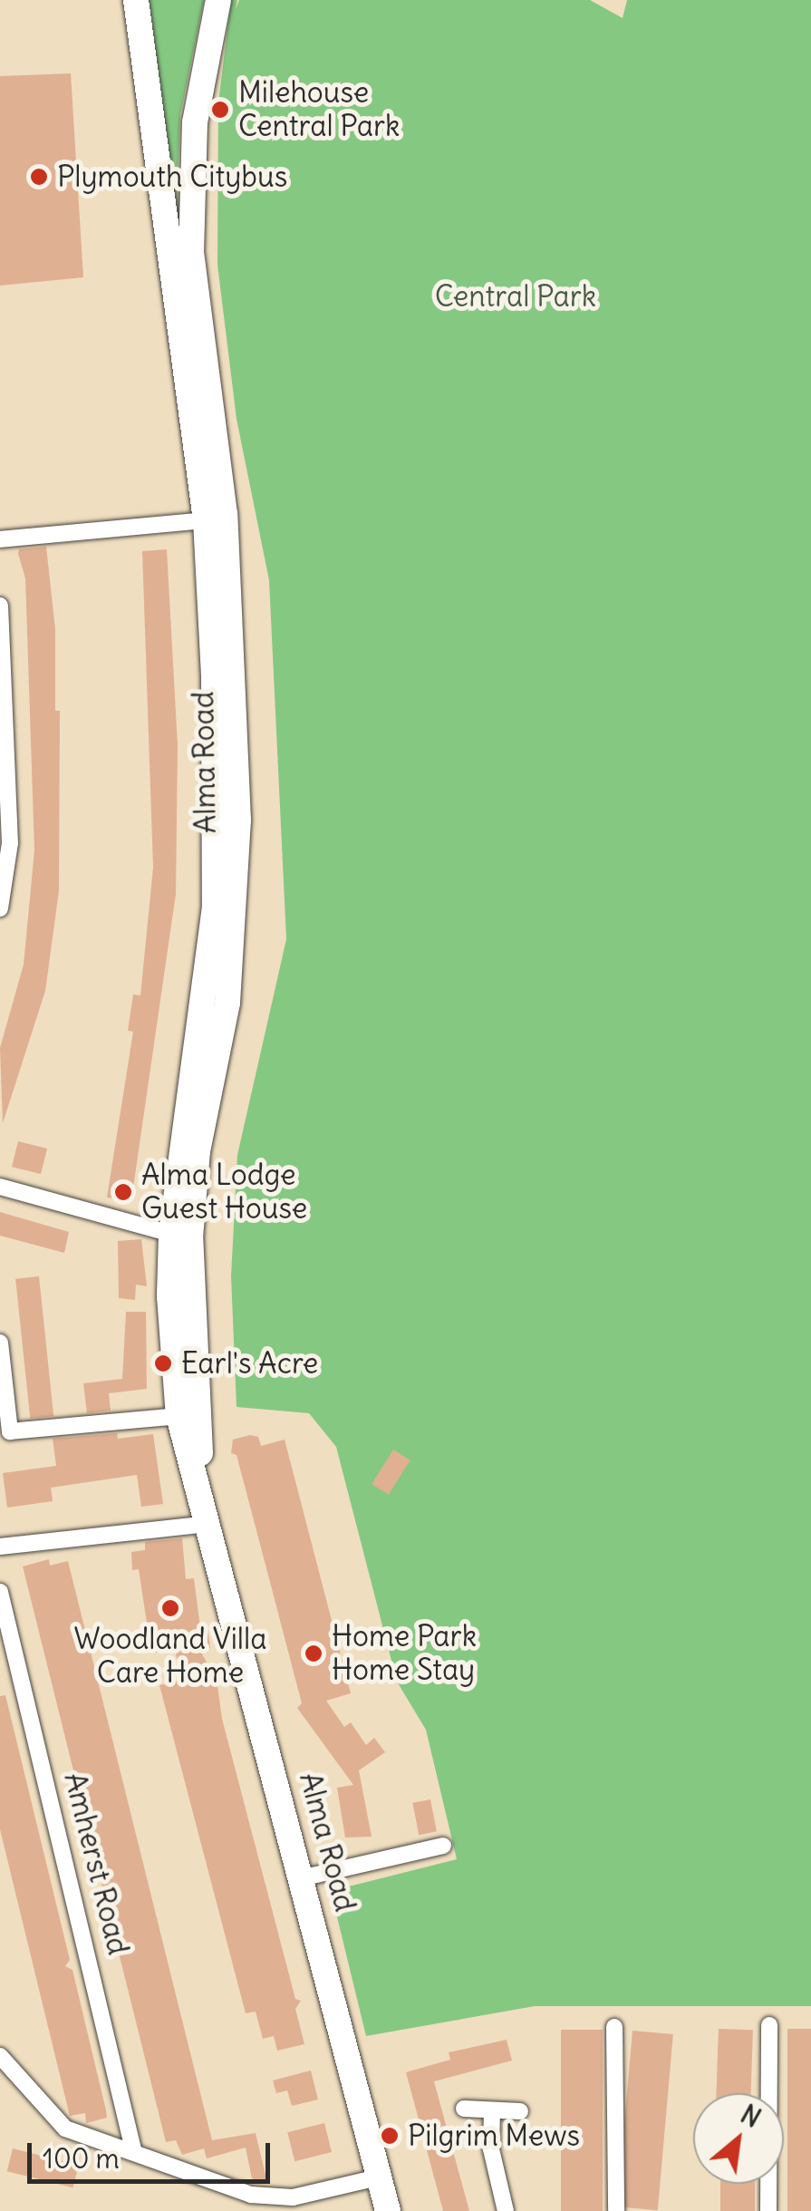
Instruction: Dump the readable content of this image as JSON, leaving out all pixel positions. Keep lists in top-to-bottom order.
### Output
{
  "streets": {
    "main road": ["Alma Road"],
    "street": ["Amherst Road"]
  },
  "parks": ["Central Park"],
  "places": [
    "Milehouse Central Park",
    "Plymouth Citybus",
    "Alma Lodge Guest House",
    "Earl's Acre",
    "Woodland Villa Care Home",
    "Home Park Home Stay",
    "Pilgrim Mews"
  ],
  "scale_bar": "100 m",
  "north": "top right"
}
